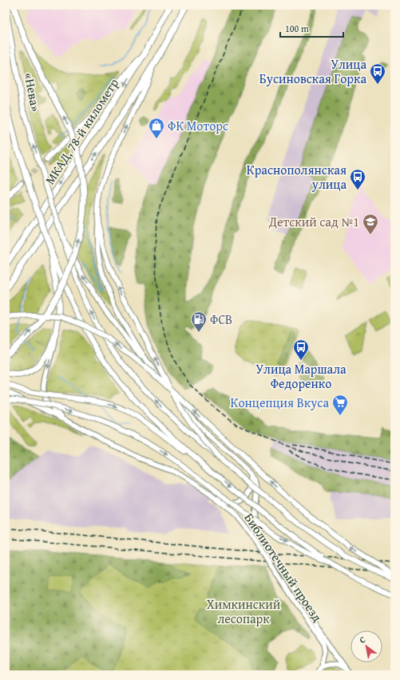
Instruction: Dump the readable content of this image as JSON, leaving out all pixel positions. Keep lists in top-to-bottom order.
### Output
{
  "streets": {
    "highway": ["МКАД, 78-й километр"],
    "main road": ["«Нева»", "Библиотечный проезд"]
  },
  "parks": ["Химкинский лесопарк"],
  "places": {
    "bus stop": ["Улица Бусиновская Горка", "Краснополянская улица", "Улица Маршала Федоренко"],
    "shop": ["ФК Моторс"],
    "school or university": ["Детский сад №1"],
    "fuel station": ["ФСВ"],
    "supermarket": ["Концепция Вкуса"]
  },
  "scale_bar": "100 m",
  "north": "top left"
}
